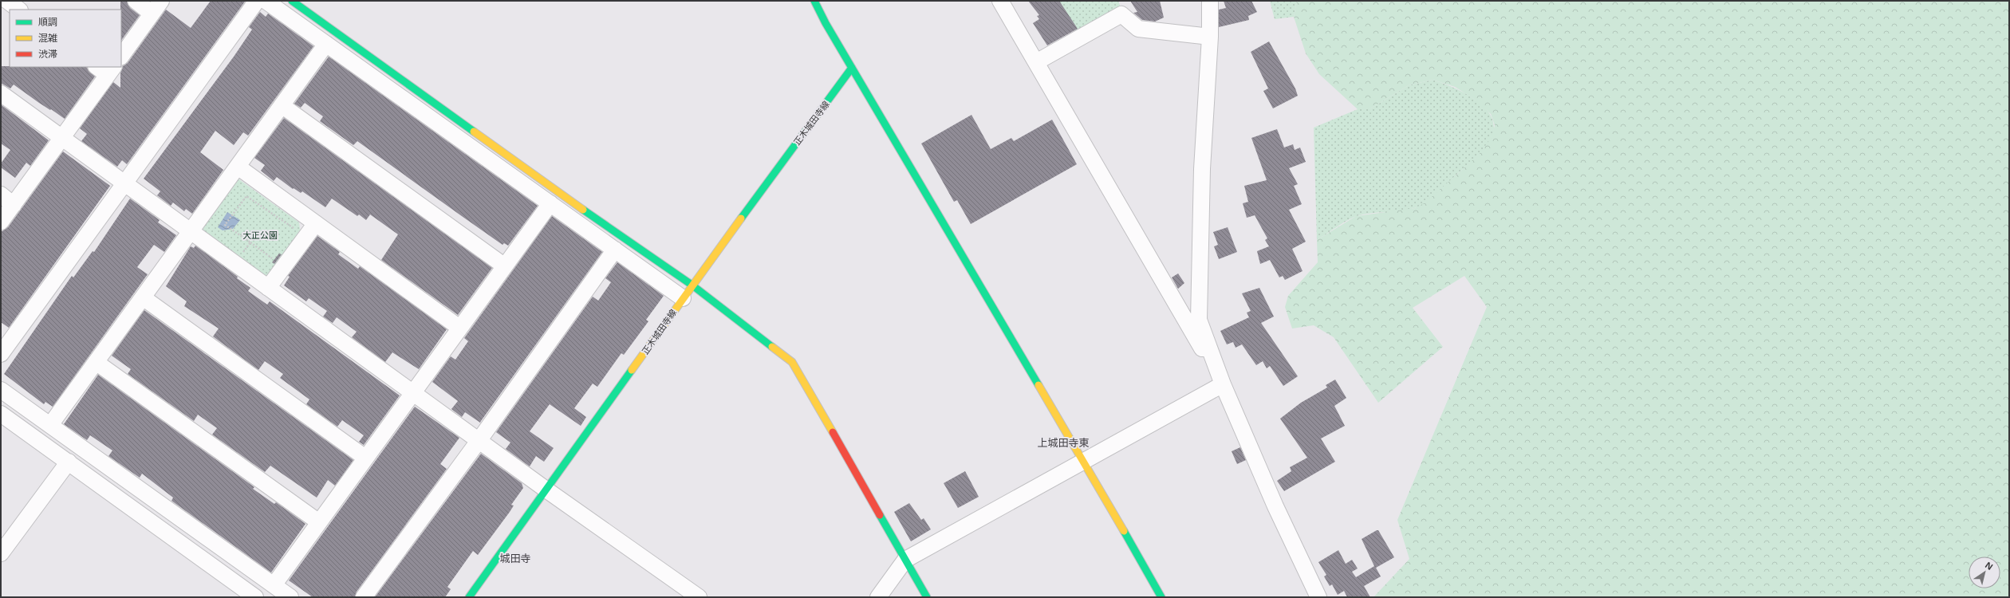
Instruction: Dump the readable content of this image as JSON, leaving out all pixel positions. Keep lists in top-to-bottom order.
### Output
{
  "streets": {
    "street": ["正木城田寺線"]
  },
  "districts": ["上城田寺東", "城田寺"],
  "parks": ["大正公園"],
  "legend": ["順調", "混雑", "渋滞"],
  "north": "top right"
}
